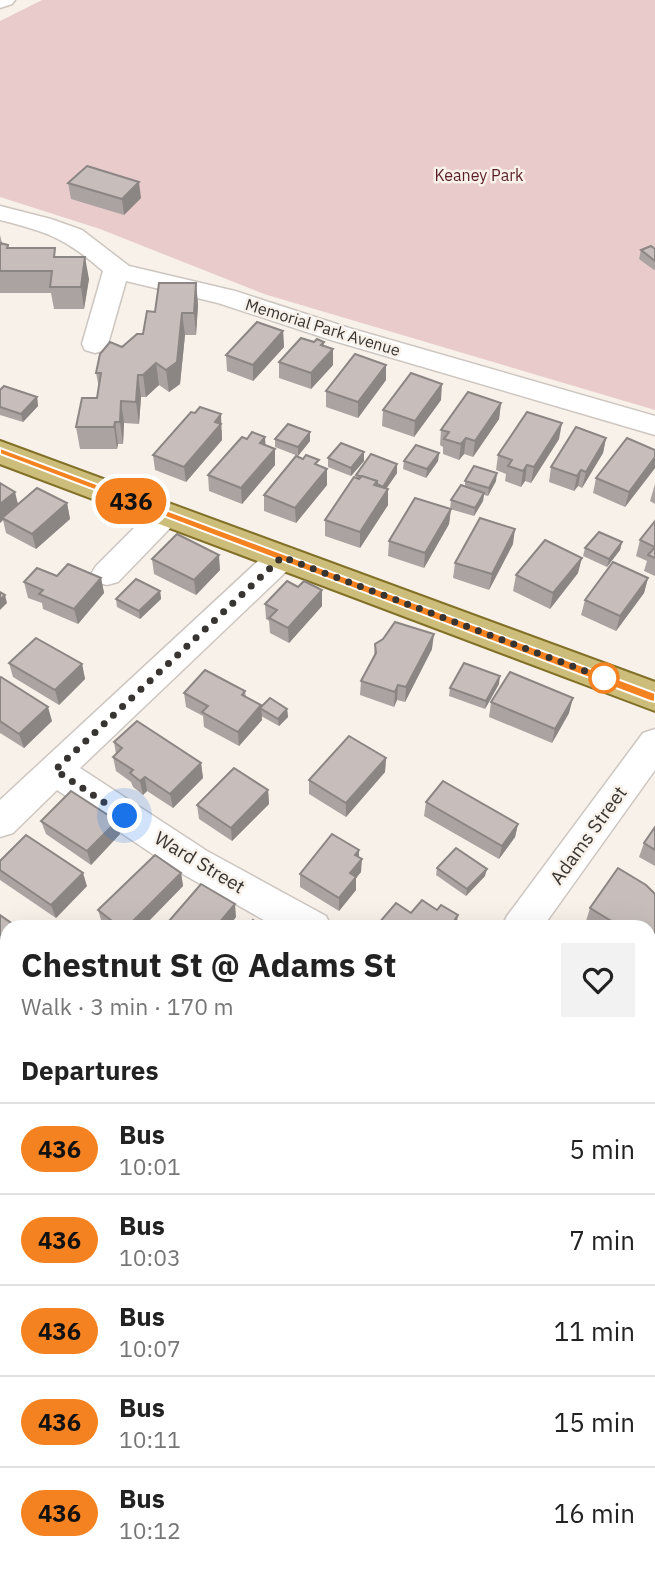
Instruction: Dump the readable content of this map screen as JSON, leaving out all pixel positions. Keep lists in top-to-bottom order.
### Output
{
  "streets": {
    "street": ["Memorial Park Avenue", "Adams Street", "Ward Street"]
  },
  "parks": ["Keaney Park"],
  "lines": ["bus line 436"],
  "page": {
    "on_map": "436",
    "heading": [
      ["Chestnut St @ Adams St", "Walk · 3 min · 170 m"],
      "Departures"
    ],
    "list": [
      {
        "mark": "436",
        "name": "Bus",
        "note": "10:01",
        "value": "5 min"
      },
      {
        "mark": "436",
        "name": "Bus",
        "note": "10:03",
        "value": "7 min"
      },
      {
        "mark": "436",
        "name": "Bus",
        "note": "10:07",
        "value": "11 min"
      },
      {
        "mark": "436",
        "name": "Bus",
        "note": "10:11",
        "value": "15 min"
      },
      {
        "mark": "436",
        "name": "Bus",
        "note": "10:12",
        "value": "16 min"
      }
    ]
  }
}
